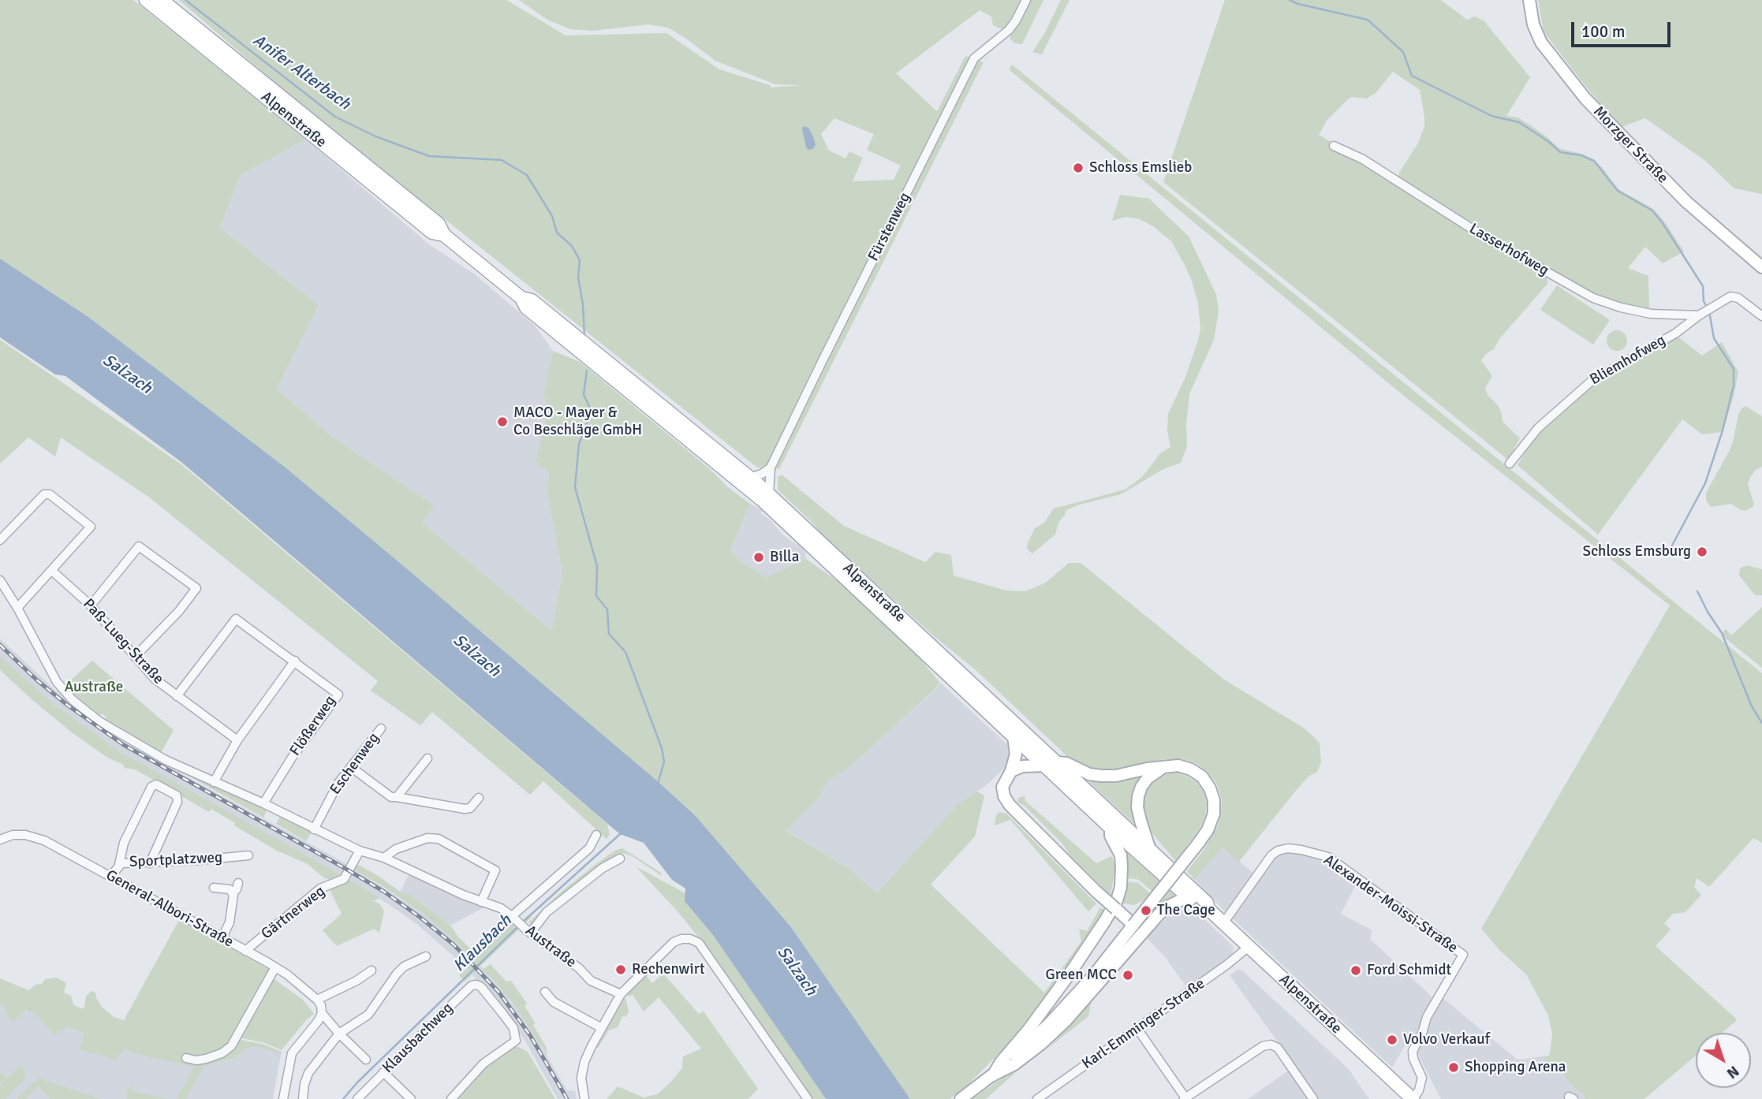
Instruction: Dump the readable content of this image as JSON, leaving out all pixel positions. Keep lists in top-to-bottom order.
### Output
{
  "streets": {
    "main road": ["Alpenstraße", "Morzger Straße"],
    "street": [
      "Fürstenweg",
      "Lasserhofweg",
      "Bliemhofweg",
      "Paß-Lueg-Straße",
      "Flößerweg",
      "Eschenweg",
      "Sportplatzweg",
      "Alexander-Moissi-Straße",
      "General-Albori-Straße",
      "Gärtnerweg",
      "Austraße",
      "Karl-Emminger-Straße",
      "Klausbachweg"
    ]
  },
  "crossings": [
    ["Alpenstraße", "Fürstenweg"],
    ["Alpenstraße", "Alexander-Moissi-Straße"],
    ["Alpenstraße", "Karl-Emminger-Straße"],
    ["Lasserhofweg", "Bliemhofweg"],
    ["Flößerweg", "Austraße"],
    ["Eschenweg", "Austraße"],
    ["Sportplatzweg", "General-Albori-Straße"],
    ["General-Albori-Straße", "Gärtnerweg"],
    ["Gärtnerweg", "Austraße"]
  ],
  "water": ["Anifer Alterbach", "Salzach", "Klausbach"],
  "parks": ["Austraße"],
  "places": [
    "Schloss Emslieb",
    "MACO - Mayer & Co Beschläge GmbH",
    "Schloss Emsburg",
    "Billa",
    "The Cage",
    "Rechenwirt",
    "Ford Schmidt",
    "Green MCC",
    "Volvo Verkauf",
    "Shopping Arena"
  ],
  "scale_bar": "100 m",
  "north": "bottom right"
}
